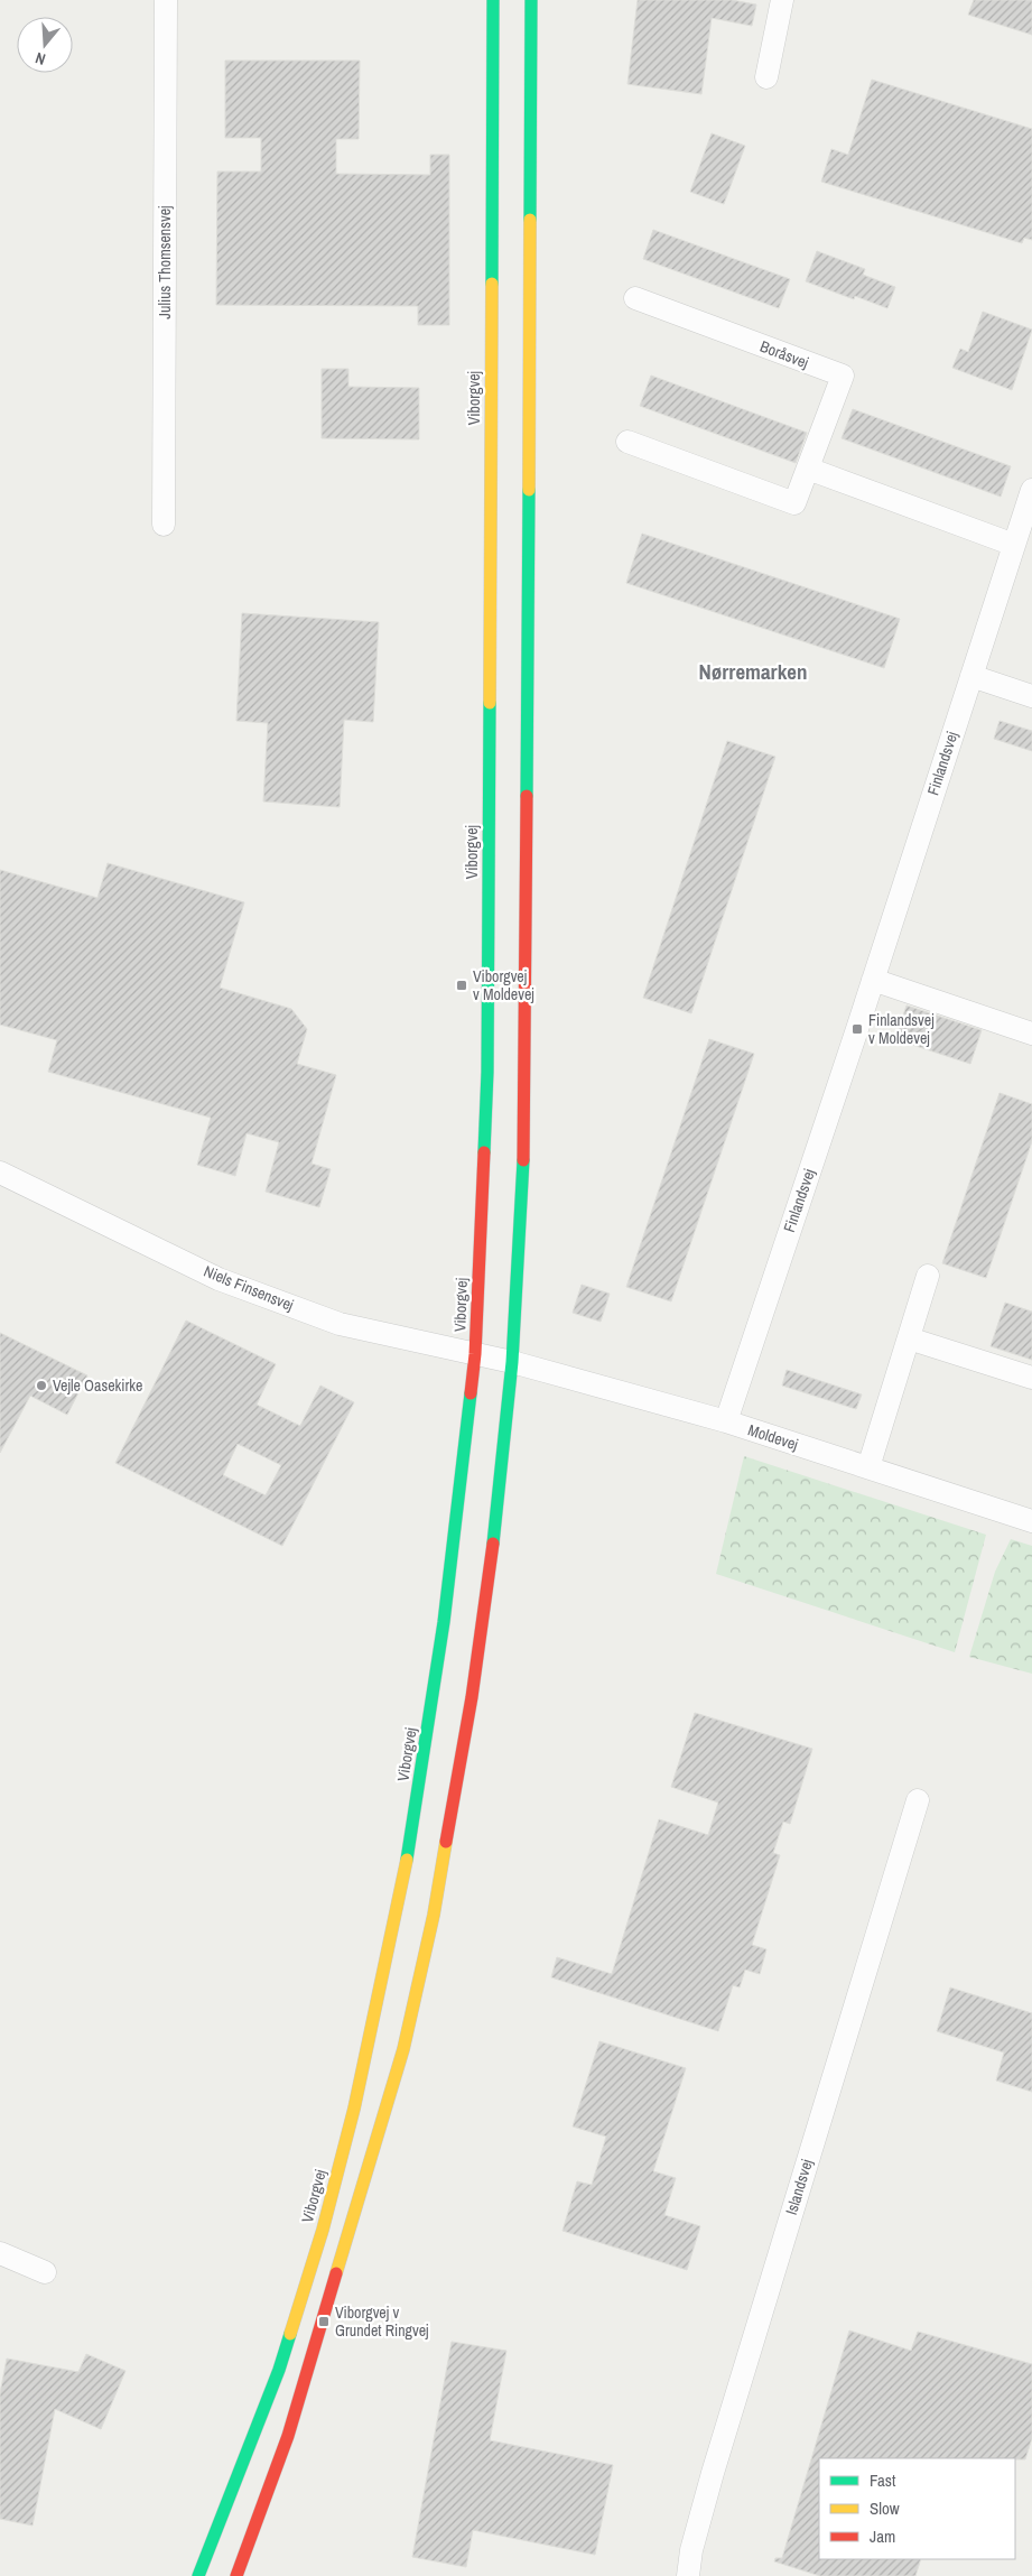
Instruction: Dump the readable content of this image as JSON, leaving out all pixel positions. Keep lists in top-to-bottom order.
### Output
{
  "streets": {
    "street": [
      "Julius Thomsensvej",
      "Boråsvej",
      "Viborgvej",
      "Finlandsvej",
      "Niels Finsensvej",
      "Moldevej",
      "Islandsvej"
    ]
  },
  "crossings": [
    ["Viborgvej", "Niels Finsensvej"],
    ["Finlandsvej", "Moldevej"],
    ["Niels Finsensvej", "Moldevej"]
  ],
  "districts": ["Nørremarken"],
  "places": {
    "transit": ["Viborgvej v Moldevej", "Finlandsvej v Moldevej", "Viborgvej v Grundet Ringvej"],
    "other": ["Vejle Oasekirke"]
  },
  "legend": ["Fast", "Slow", "Jam"],
  "north": "bottom"
}
